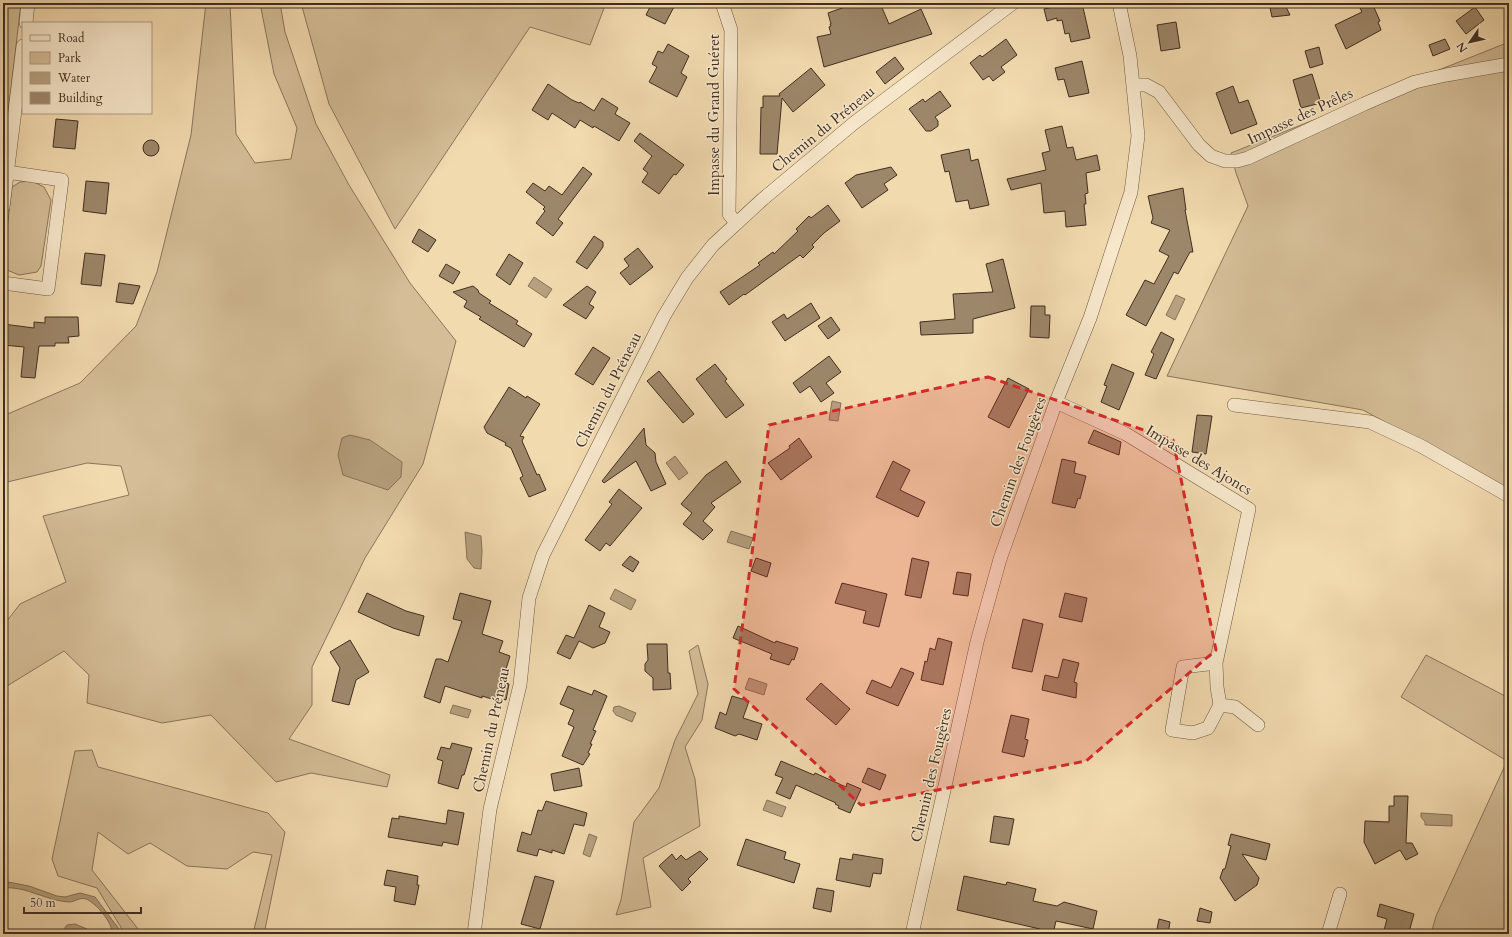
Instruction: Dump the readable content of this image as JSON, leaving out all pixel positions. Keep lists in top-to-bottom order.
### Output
{
  "streets": {
    "street": [
      "Impasse du Grand Guéret",
      "Impasse des Prêles",
      "Chemin du Préneau",
      "Impasse des Ajoncs",
      "Chemin des Fougères"
    ]
  },
  "crossings": [
    ["Impasse du Grand Guéret", "Chemin du Préneau"],
    ["Impasse des Prêles", "Chemin des Fougères"],
    ["Impasse des Ajoncs", "Chemin des Fougères"]
  ],
  "legend": [
    "Road",
    "Park",
    "Water",
    "Building"
  ],
  "scale_bar": "50 m",
  "north": "bottom left"
}
